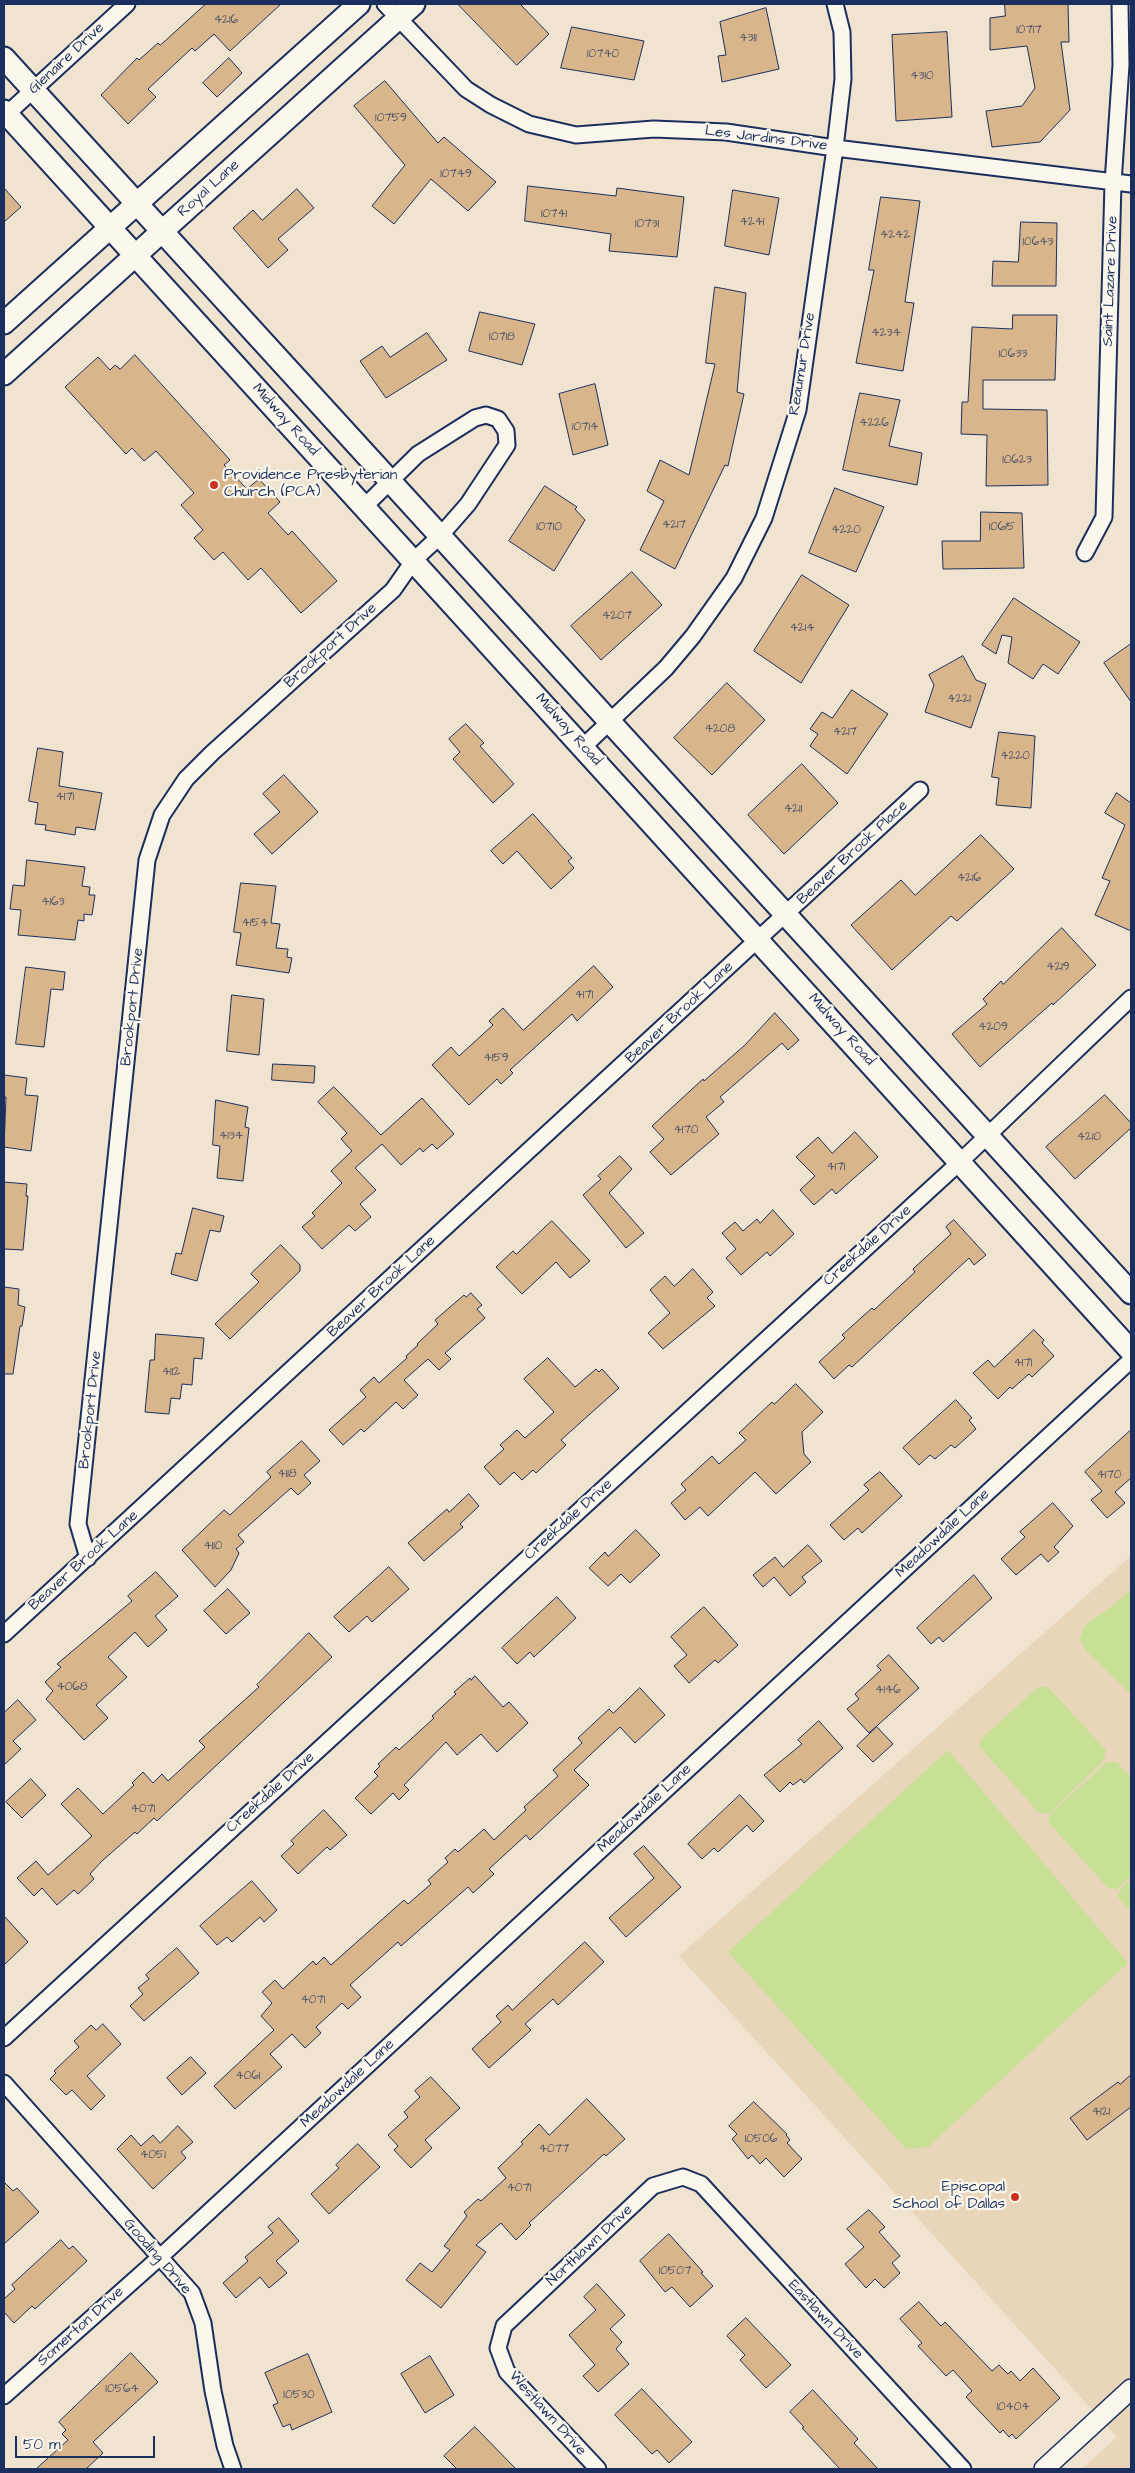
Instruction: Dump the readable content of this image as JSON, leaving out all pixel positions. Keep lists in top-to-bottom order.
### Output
{
  "streets": {
    "main road": ["Royal Lane", "Midway Road"],
    "street": [
      "Glenaire Drive",
      "Les Jardins Drive",
      "Saint Lazare Drive",
      "Reaumur Drive",
      "Brookport Drive",
      "Beaver Brook Place",
      "Beaver Brook Lane",
      "Creekdale Drive",
      "Meadowdale Lane",
      "Northlawn Drive",
      "Gooding Drive",
      "Eastlawn Drive",
      "Somerton Drive",
      "Westlawn Drive"
    ]
  },
  "crossings": [
    ["Glenaire Drive", "Midway Road"],
    ["Les Jardins Drive", "Royal Lane"],
    ["Les Jardins Drive", "Saint Lazare Drive"],
    ["Les Jardins Drive", "Reaumur Drive"],
    ["Royal Lane", "Midway Road"],
    ["Reaumur Drive", "Midway Road"],
    ["Midway Road", "Brookport Drive"],
    ["Midway Road", "Beaver Brook Place"],
    ["Midway Road", "Beaver Brook Lane"],
    ["Midway Road", "Creekdale Drive"],
    ["Brookport Drive", "Beaver Brook Lane"],
    ["Beaver Brook Place", "Beaver Brook Lane"],
    ["Meadowdale Lane", "Gooding Drive"],
    ["Meadowdale Lane", "Somerton Drive"],
    ["Northlawn Drive", "Eastlawn Drive"],
    ["Northlawn Drive", "Westlawn Drive"],
    ["Gooding Drive", "Somerton Drive"]
  ],
  "places": ["Providence Presbyterian Church (PCA)", "Episcopal School of Dallas"],
  "house_numbers": [
    "4216",
    "10717",
    "4311",
    "10740",
    "4310",
    "10759",
    "10749",
    "10741",
    "4241",
    "10731",
    "4242",
    "10643",
    "4234",
    "10718",
    "10633",
    "4226",
    "10714",
    "10623",
    "4217",
    "10710",
    "10615",
    "4220",
    "4207",
    "4214",
    "4221",
    "4208",
    "4217",
    "4220",
    "4171",
    "4211",
    "4216",
    "4163",
    "4154",
    "4219",
    "4171",
    "4209",
    "4159",
    "4170",
    "4134",
    "4210",
    "4171",
    "4171",
    "4112",
    "4118",
    "4170",
    "4110",
    "4068",
    "4146",
    "4071",
    "4071",
    "4061",
    "4121",
    "10506",
    "4077",
    "4051",
    "4071",
    "10507",
    "10564",
    "10530",
    "10404"
  ],
  "scale_bar": "50 m"
}
